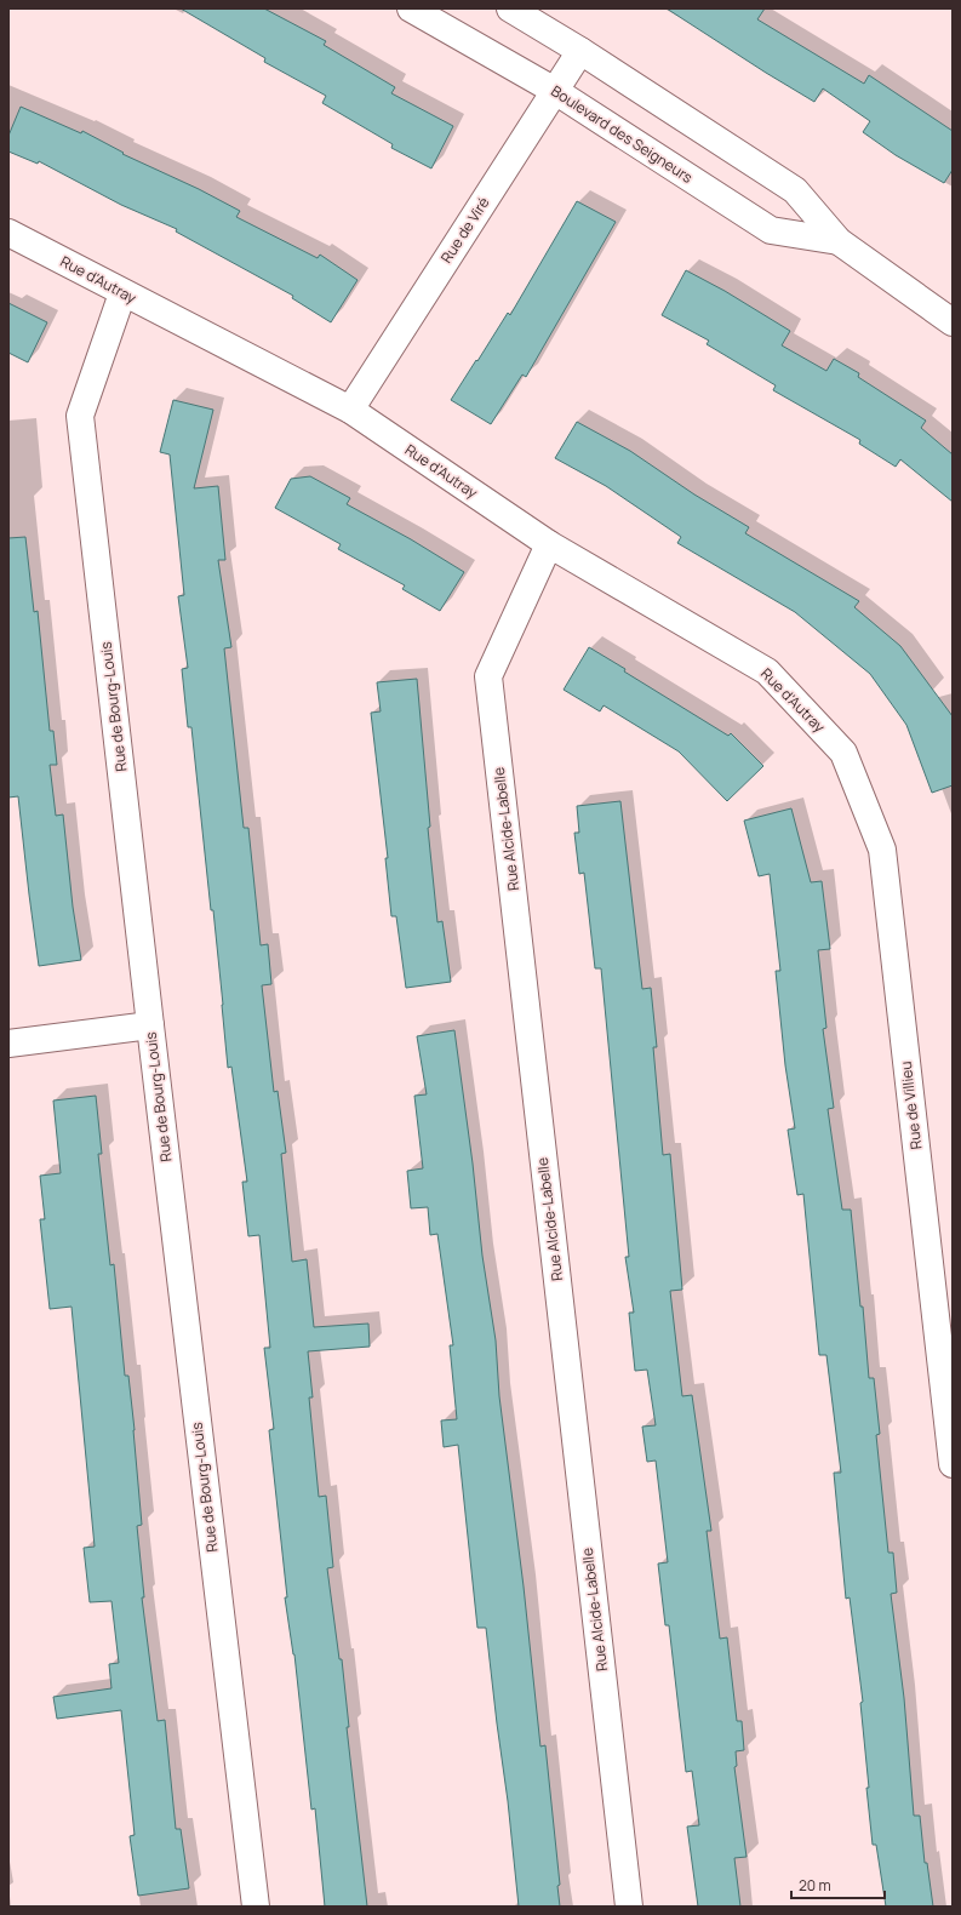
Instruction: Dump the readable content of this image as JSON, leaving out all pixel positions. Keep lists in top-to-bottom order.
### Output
{
  "streets": {
    "street": [
      "Boulevard des Seigneurs",
      "Rue de Viré",
      "Rue d'Autray",
      "Rue de Bourg-Louis",
      "Rue Alcide-Labelle",
      "Rue de Villieu"
    ]
  },
  "crossings": [
    ["Boulevard des Seigneurs", "Rue de Viré"],
    ["Rue de Viré", "Rue d'Autray"],
    ["Rue d'Autray", "Rue de Bourg-Louis"],
    ["Rue d'Autray", "Rue Alcide-Labelle"],
    ["Rue d'Autray", "Rue de Villieu"]
  ],
  "scale_bar": "20 m"
}
